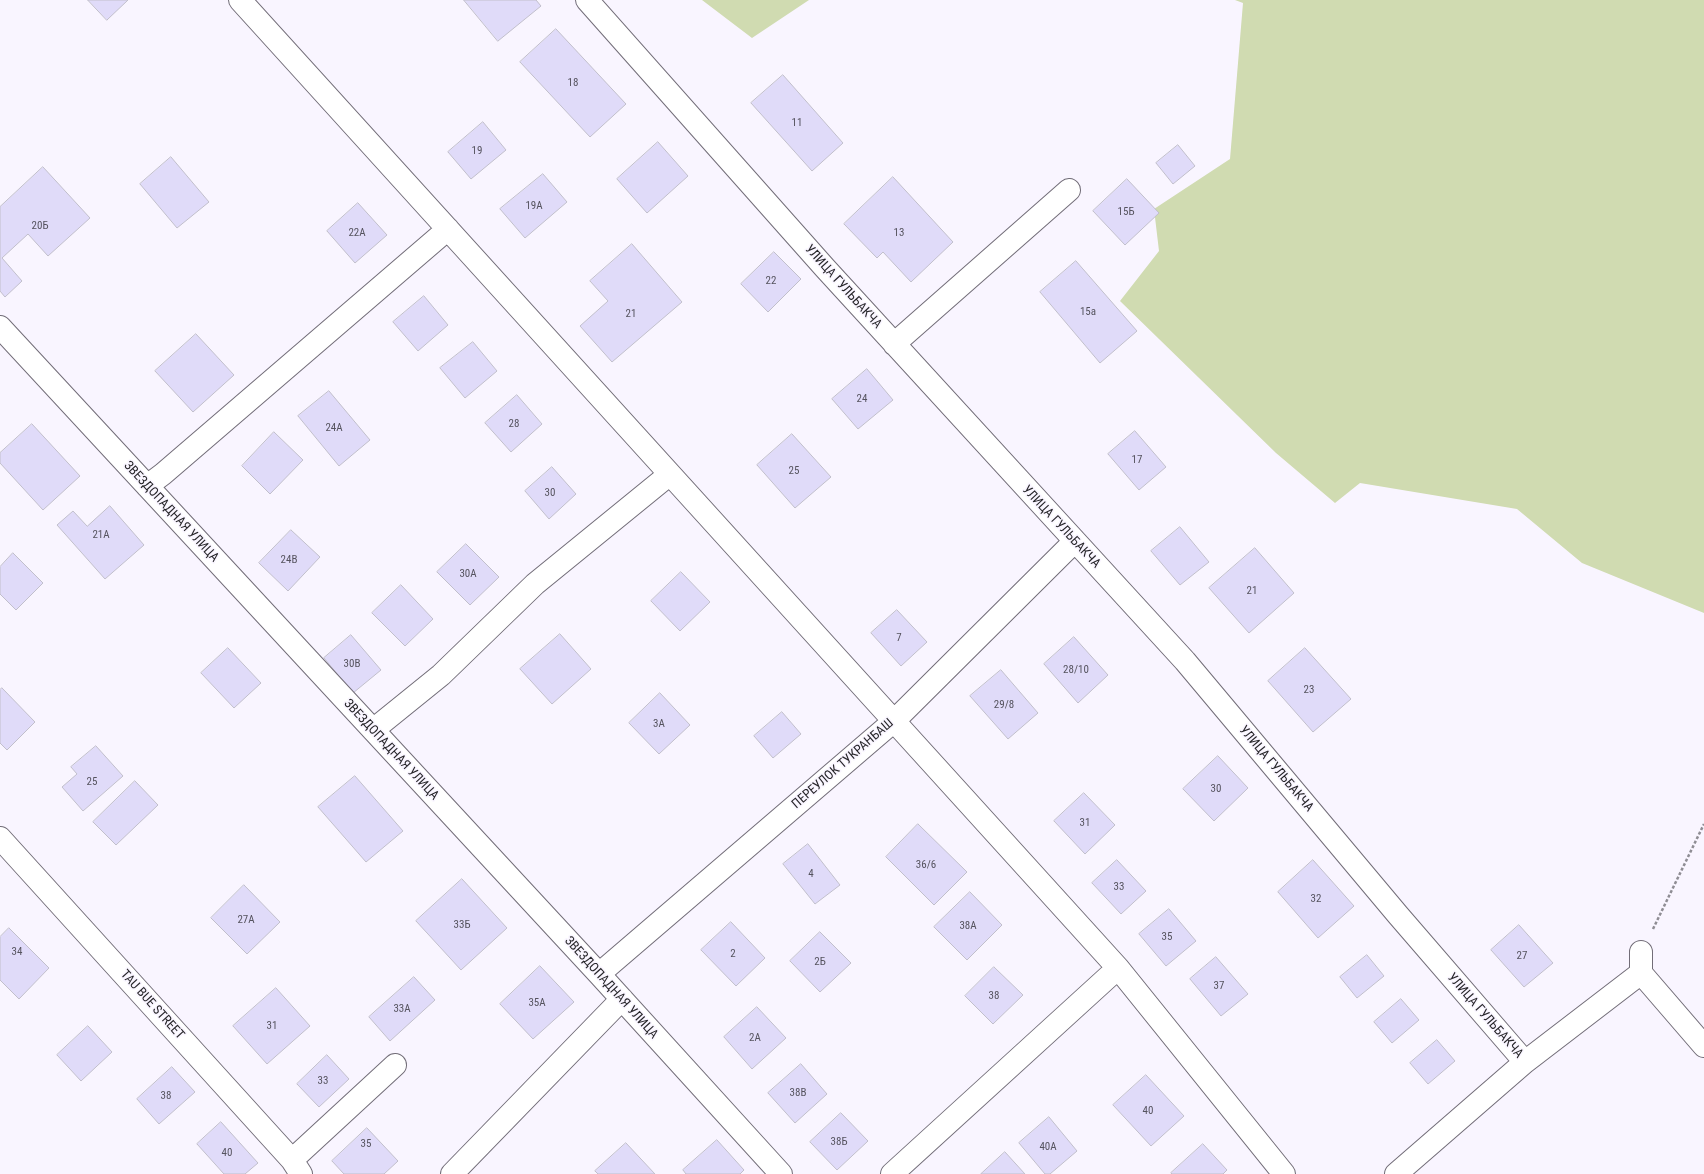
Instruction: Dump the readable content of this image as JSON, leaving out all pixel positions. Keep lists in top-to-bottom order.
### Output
{
  "streets": {
    "street": [
      "УЛИЦА ГУЛЬБАКЧА",
      "ЗВЕЗДОПАДНАЯ УЛИЦА",
      "ПЕРЕУЛОК ТУКРАНБАШ",
      "TAU BUE STREET"
    ]
  },
  "crossings": [
    ["УЛИЦА ГУЛЬБАКЧА", "ПЕРЕУЛОК ТУКРАНБАШ"],
    ["ЗВЕЗДОПАДНАЯ УЛИЦА", "ПЕРЕУЛОК ТУКРАНБАШ"]
  ],
  "house_numbers": [
    "18",
    "11",
    "19",
    "19А",
    "15Б",
    "20Б",
    "22А",
    "13",
    "22",
    "15а",
    "21",
    "24",
    "28",
    "24А",
    "17",
    "25",
    "30",
    "21А",
    "24В",
    "30А",
    "21",
    "7",
    "30В",
    "28/10",
    "23",
    "29/8",
    "3А",
    "25",
    "30",
    "31",
    "36/6",
    "4",
    "33",
    "32",
    "27А",
    "33Б",
    "38А",
    "35",
    "34",
    "2",
    "27",
    "2Б",
    "37",
    "38",
    "35А",
    "33А",
    "31",
    "2А",
    "33",
    "38В",
    "38",
    "40",
    "38Б",
    "35",
    "40А",
    "40"
  ]
}
